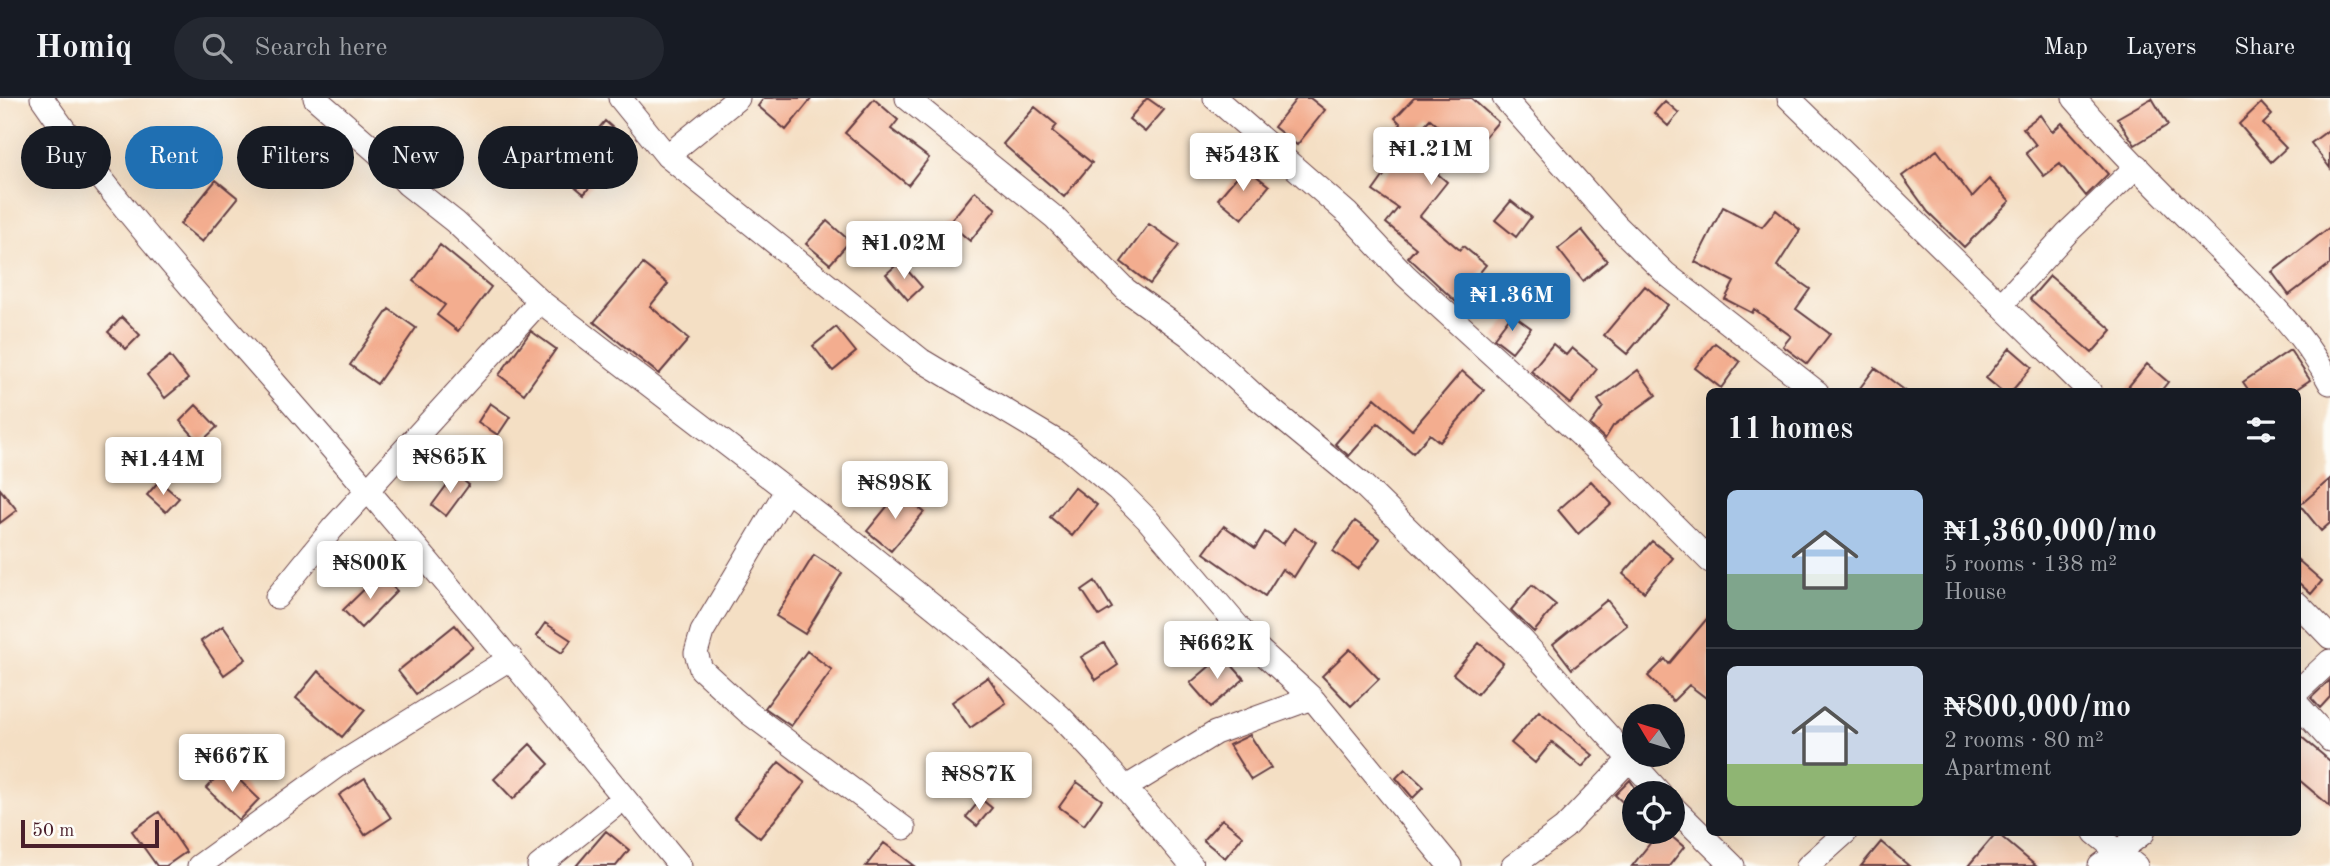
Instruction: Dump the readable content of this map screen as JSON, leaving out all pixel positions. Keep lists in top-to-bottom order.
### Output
{
  "scale_bar": "50 m",
  "north": "top left",
  "page": {
    "header": "Homiq",
    "search": "Search here",
    "nav": ["Map", "Layers", "Share"],
    "chip": [
      "Buy",
      "Rent",
      "Filters",
      "New",
      "Apartment"
    ],
    "price": [
      "₦1.21M",
      "₦543K",
      "₦1.02M",
      "₦1.36M",
      "₦865K",
      "₦1.44M",
      "₦898K",
      "₦800K",
      "₦662K",
      "₦667K",
      "₦887K"
    ],
    "heading": "11 homes",
    "list": [
      {
        "name": "₦1,360,000/mo",
        "note": "5 rooms · 138 m² · House"
      },
      {
        "name": "₦800,000/mo",
        "note": "2 rooms · 80 m² · Apartment"
      }
    ],
    "scale": "50 m"
  }
}
